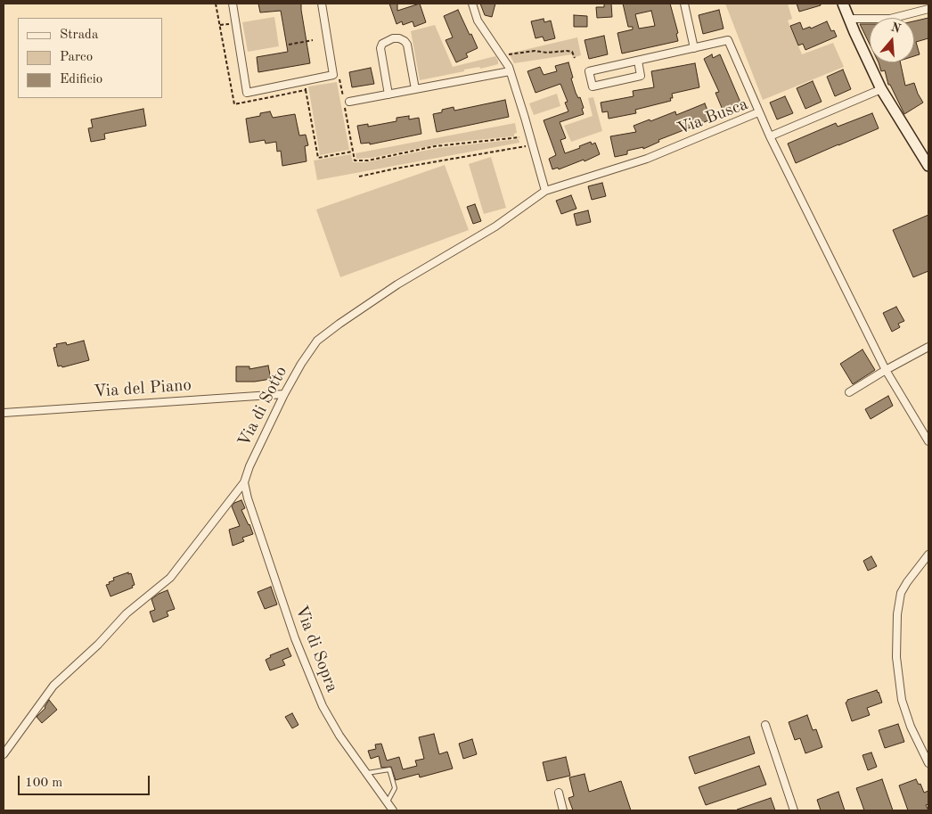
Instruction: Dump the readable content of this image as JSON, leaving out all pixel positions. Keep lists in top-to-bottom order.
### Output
{
  "streets": {
    "street": [
      "Via Busca",
      "Via del Piano",
      "Via di Sotto",
      "Via di Sopra"
    ]
  },
  "crossings": [
    ["Via Busca", "Via di Sotto"],
    ["Via del Piano", "Via di Sotto"],
    ["Via di Sotto", "Via di Sopra"]
  ],
  "legend": ["Strada", "Parco", "Edificio"],
  "scale_bar": "100 m",
  "north": "top"
}
